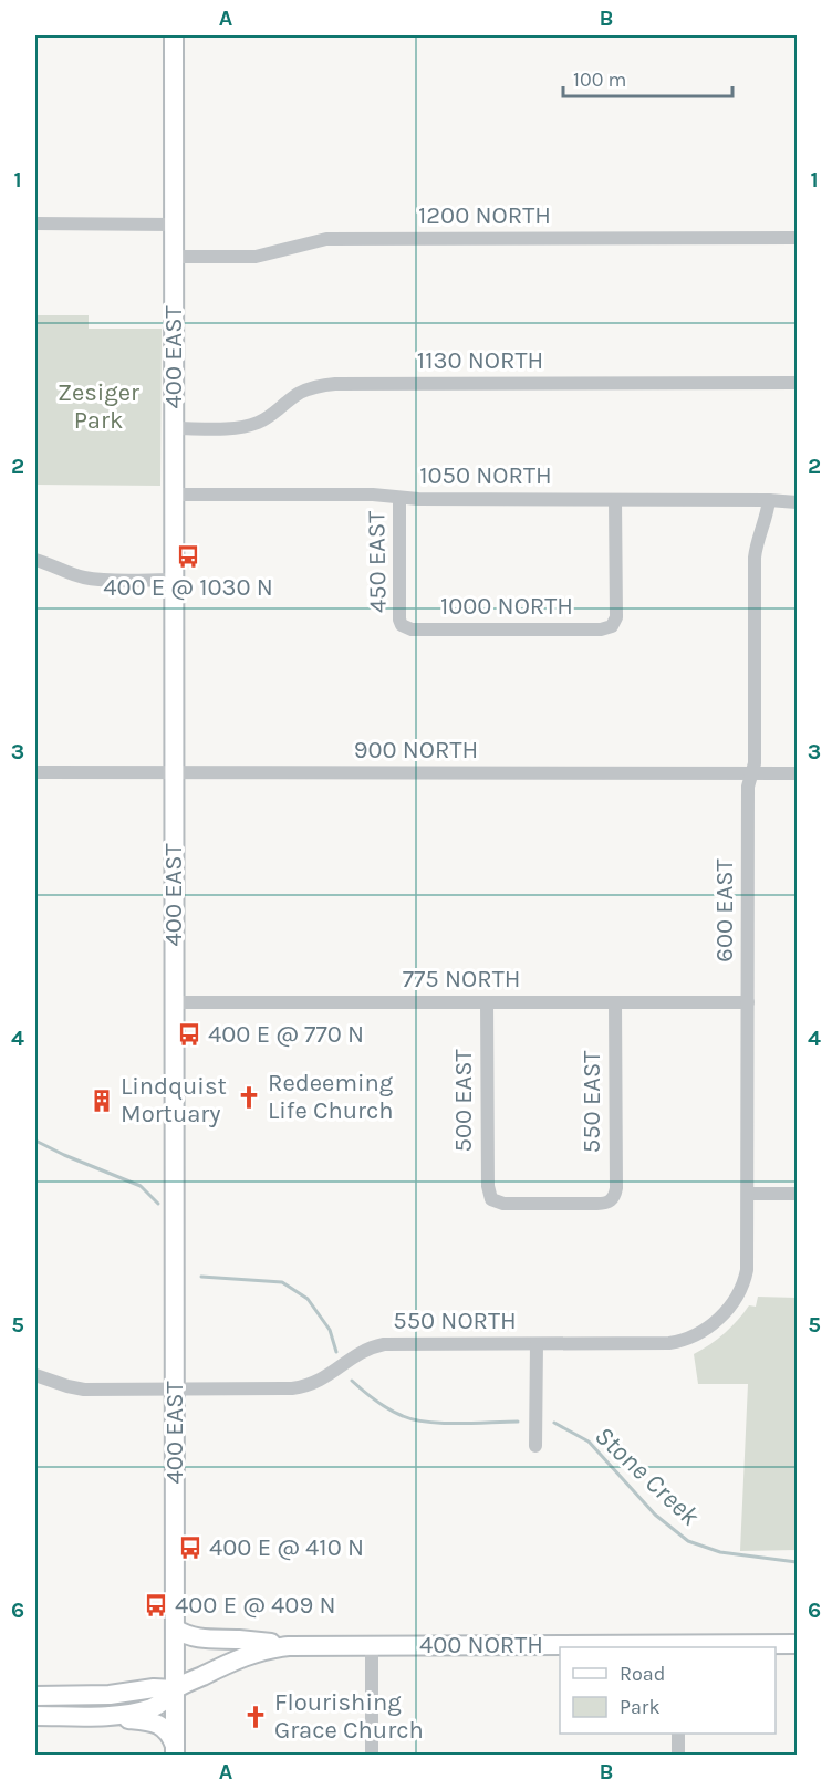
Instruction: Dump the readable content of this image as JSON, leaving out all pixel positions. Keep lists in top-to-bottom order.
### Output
{
  "streets": {
    "main road": ["400 EAST", "400 NORTH"],
    "street": [
      "1200 NORTH",
      "1130 NORTH",
      "1050 NORTH",
      "450 EAST",
      "1000 NORTH",
      "900 NORTH",
      "600 EAST",
      "775 NORTH",
      "500 EAST",
      "550 EAST",
      "550 NORTH"
    ]
  },
  "crossings": [
    ["1200 NORTH", "400 EAST"],
    ["400 EAST", "1130 NORTH"],
    ["400 EAST", "1050 NORTH"],
    ["400 EAST", "900 NORTH"],
    ["400 EAST", "775 NORTH"],
    ["400 EAST", "550 NORTH"],
    ["400 EAST", "400 NORTH"],
    ["1050 NORTH", "450 EAST"],
    ["1050 NORTH", "1000 NORTH"],
    ["1050 NORTH", "600 EAST"],
    ["450 EAST", "1000 NORTH"],
    ["900 NORTH", "600 EAST"],
    ["600 EAST", "775 NORTH"],
    ["600 EAST", "550 NORTH"],
    ["775 NORTH", "500 EAST"],
    ["775 NORTH", "550 EAST"],
    ["500 EAST", "550 EAST"]
  ],
  "water": ["Stone Creek"],
  "parks": ["Zesiger Park"],
  "places": {
    "bus stop": [
      "400 E @ 1030 N",
      "400 E @ 770 N",
      "400 E @ 410 N",
      "400 E @ 409 N"
    ],
    "church": ["Redeeming Life Church", "Flourishing Grace Church"],
    "building": ["Lindquist Mortuary"]
  },
  "legend": ["Road", "Park"],
  "scale_bar": "100 m",
  "grid": {
    "columns": ["A", "B"],
    "rows": [
      "1",
      "2",
      "3",
      "4",
      "5",
      "6"
    ]
  }
}
